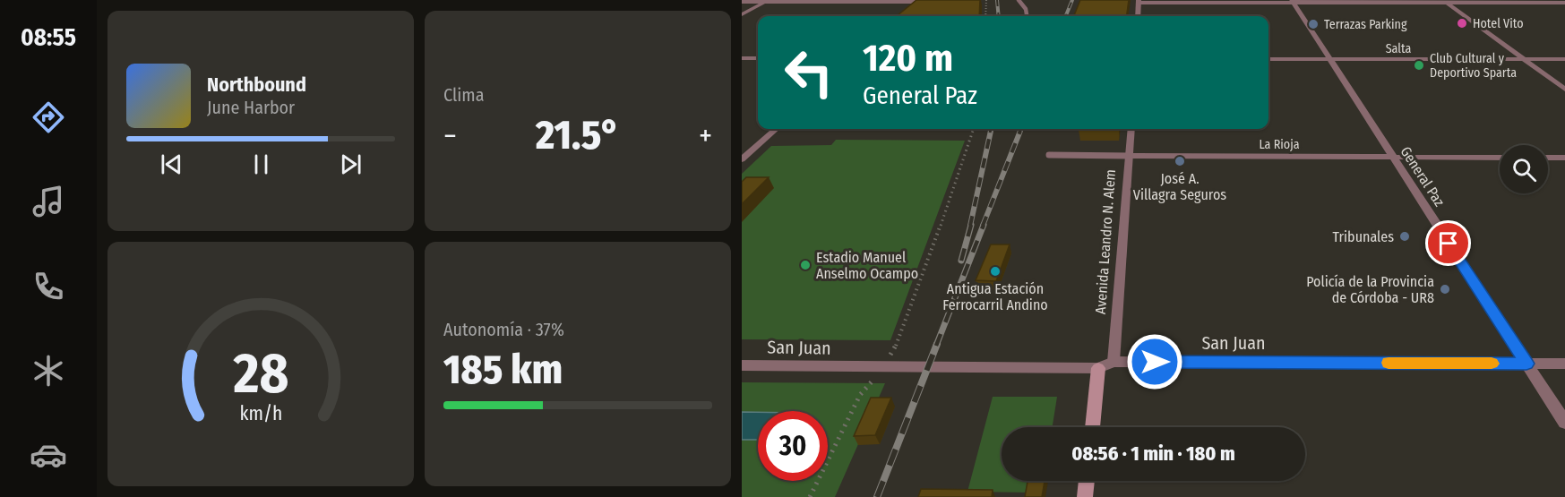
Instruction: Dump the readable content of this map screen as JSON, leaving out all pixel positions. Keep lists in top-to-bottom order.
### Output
{
  "streets": {
    "street": [
      "Salta",
      "La Rioja",
      "General Paz",
      "Avenida Leandro N. Alem",
      "San Juan"
    ]
  },
  "crossings": [
    ["Salta", "General Paz"],
    ["La Rioja", "General Paz"],
    ["La Rioja", "Avenida Leandro N. Alem"],
    ["General Paz", "San Juan"],
    ["Avenida Leandro N. Alem", "San Juan"]
  ],
  "places": [
    "Hotel Vito",
    "Terrazas Parking",
    "Club Cultural y Deportivo Sparta",
    "José A. Villagra Seguros",
    "Tribunales",
    "Estadio Manuel Anselmo Ocampo",
    "Antigua Estación Ferrocarril Andino",
    "Policía de la Provincia de Córdoba - UR8"
  ],
  "page": {
    "tabs": "08:55",
    "tile": [
      "Clima",
      ["Autonomía · 37%", "185 km"]
    ],
    "turn": ["120 m", "General Paz"],
    "song": ["Northbound", "June Harbor"],
    "heat": ["−", "21.5°", "+"],
    "limit": "30",
    "trip": "08:56 · 1 min · 180 m",
    "gauge": ["28", "km/h"]
  }
}
